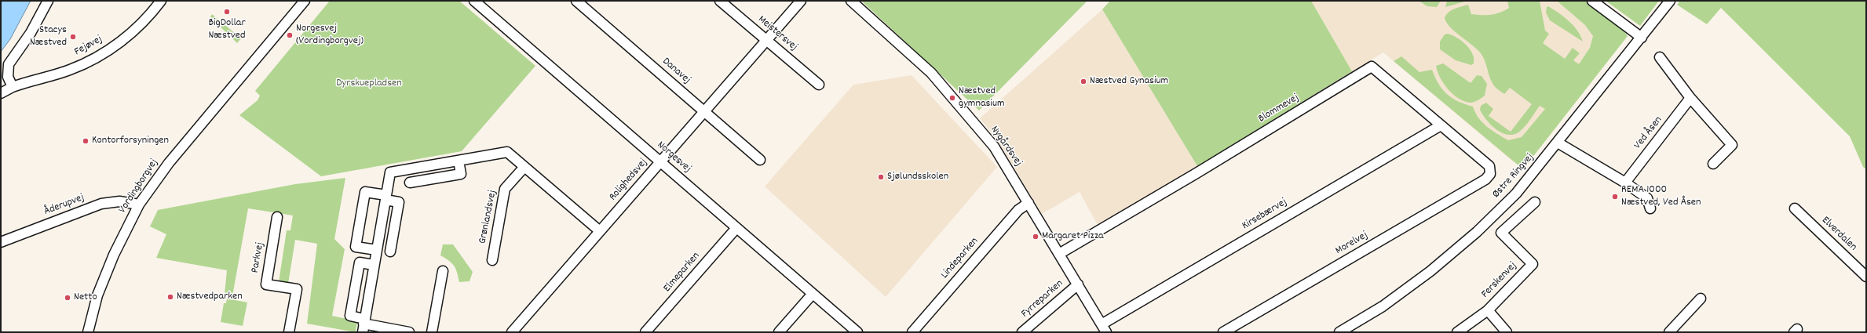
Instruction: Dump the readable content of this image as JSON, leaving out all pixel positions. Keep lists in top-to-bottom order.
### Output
{
  "streets": {
    "street": [
      "Meistersvej",
      "Fejøvej",
      "Danavej",
      "Blommevej",
      "Ved Åsen",
      "Nygårdsvej",
      "Norgesvej",
      "Østre Ringvej",
      "Rolighedsvej",
      "Vordingborgvej",
      "Åderupvej",
      "Kirsebærvej",
      "Grønlandsvej",
      "Elverdalen",
      "Morelvej",
      "Parkvej",
      "Lindeparken",
      "Elmeparken",
      "Ferskenvej",
      "Fyrreparken"
    ]
  },
  "crossings": [
    ["Meistersvej", "Rolighedsvej"],
    ["Danavej", "Rolighedsvej"],
    ["Blommevej", "Nygårdsvej"],
    ["Blommevej", "Kirsebærvej"],
    ["Blommevej", "Morelvej"],
    ["Nygårdsvej", "Kirsebærvej"],
    ["Nygårdsvej", "Lindeparken"],
    ["Nygårdsvej", "Fyrreparken"],
    ["Norgesvej", "Rolighedsvej"],
    ["Norgesvej", "Elmeparken"],
    ["Vordingborgvej", "Åderupvej"]
  ],
  "parks": ["Dyrskuepladsen"],
  "places": [
    "BigDollar Næstved",
    "Norgesvej (Vordingborgvej)",
    "Stacys Næstved",
    "Næstved Gynasium",
    "Næstved gymnasium",
    "Kontorforsyningen",
    "Sjølundsskolen",
    "REMA 1000 Næstved, Ved Åsen",
    "Margaret Pizza",
    "Næstvedparken",
    "Netto"
  ]
}
